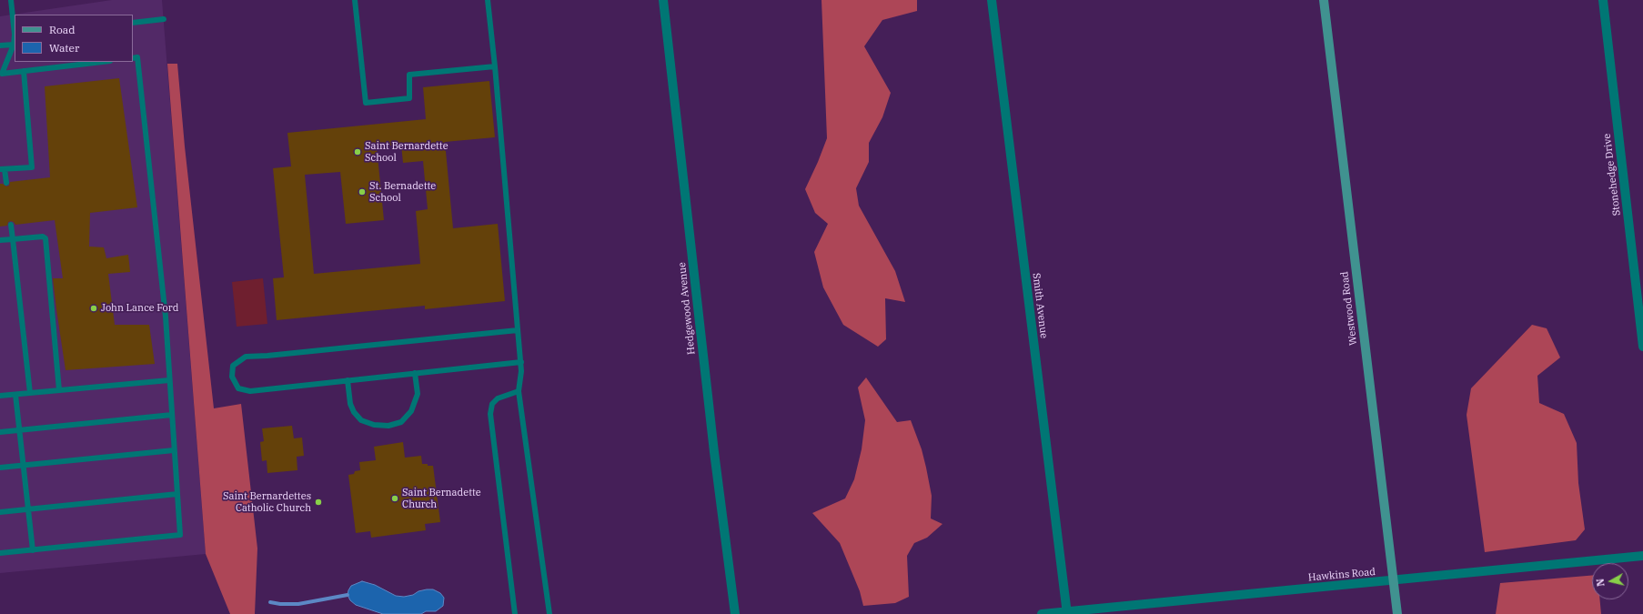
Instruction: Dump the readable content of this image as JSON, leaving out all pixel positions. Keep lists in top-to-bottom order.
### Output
{
  "streets": {
    "street": [
      "Stonehedge Drive",
      "Smith Avenue",
      "Hedgewood Avenue",
      "Westwood Road",
      "Hawkins Road"
    ]
  },
  "crossings": [
    ["Smith Avenue", "Hawkins Road"],
    ["Westwood Road", "Hawkins Road"]
  ],
  "places": [
    "Saint Bernardette School",
    "St. Bernadette School",
    "John Lance Ford",
    "Saint Bernadette Church",
    "Saint Bernardettes Catholic Church"
  ],
  "legend": ["Road", "Water"],
  "north": "left"
}
